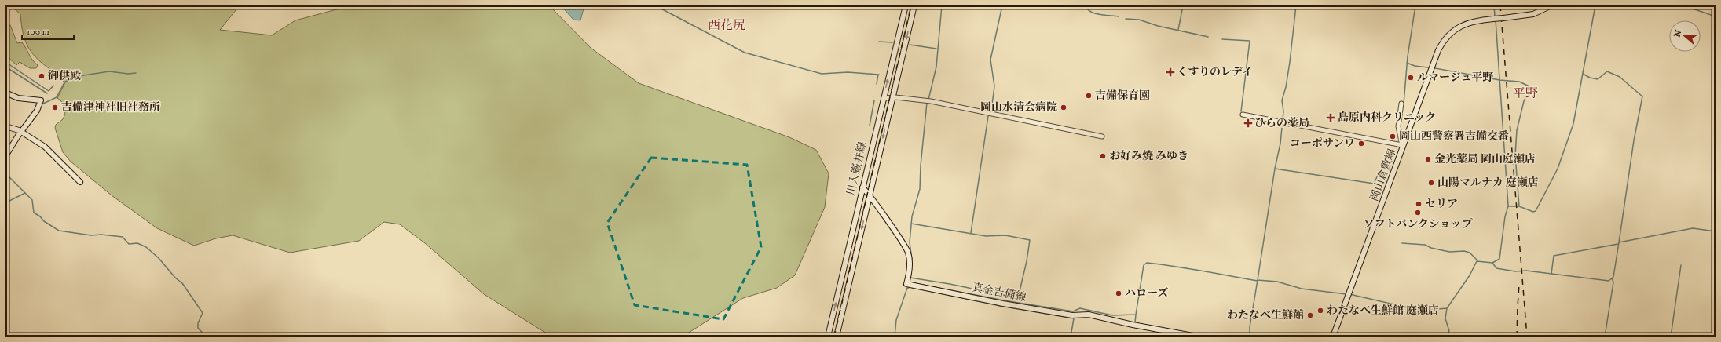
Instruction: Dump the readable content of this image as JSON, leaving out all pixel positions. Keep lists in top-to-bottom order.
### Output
{
  "streets": {
    "main road": ["川入巌井線", "岡山倉敷線", "真金吉備線"]
  },
  "crossings": [
    ["川入巌井線", "真金吉備線"]
  ],
  "districts": ["西花尻", "平野"],
  "places": {
    "health": ["くすりのレデイ", "島原内科クリニック", "ひらの薬局"],
    "other": [
      "御供殿",
      "ルマージュ平野",
      "吉備保育園",
      "吉備津神社旧社務所",
      "岡山水清会病院",
      "岡山西警察署吉備交番",
      "コーポサンワ",
      "お好み焼 みゆき",
      "金光薬局 岡山庭瀬店",
      "山陽マルナカ 庭瀬店",
      "セリア",
      "ソフトバンクショップ",
      "ハローズ",
      "わたなべ生鮮館 庭瀬店",
      "わたなべ生鮮館"
    ]
  },
  "scale_bar": "100 m",
  "north": "left"
}
